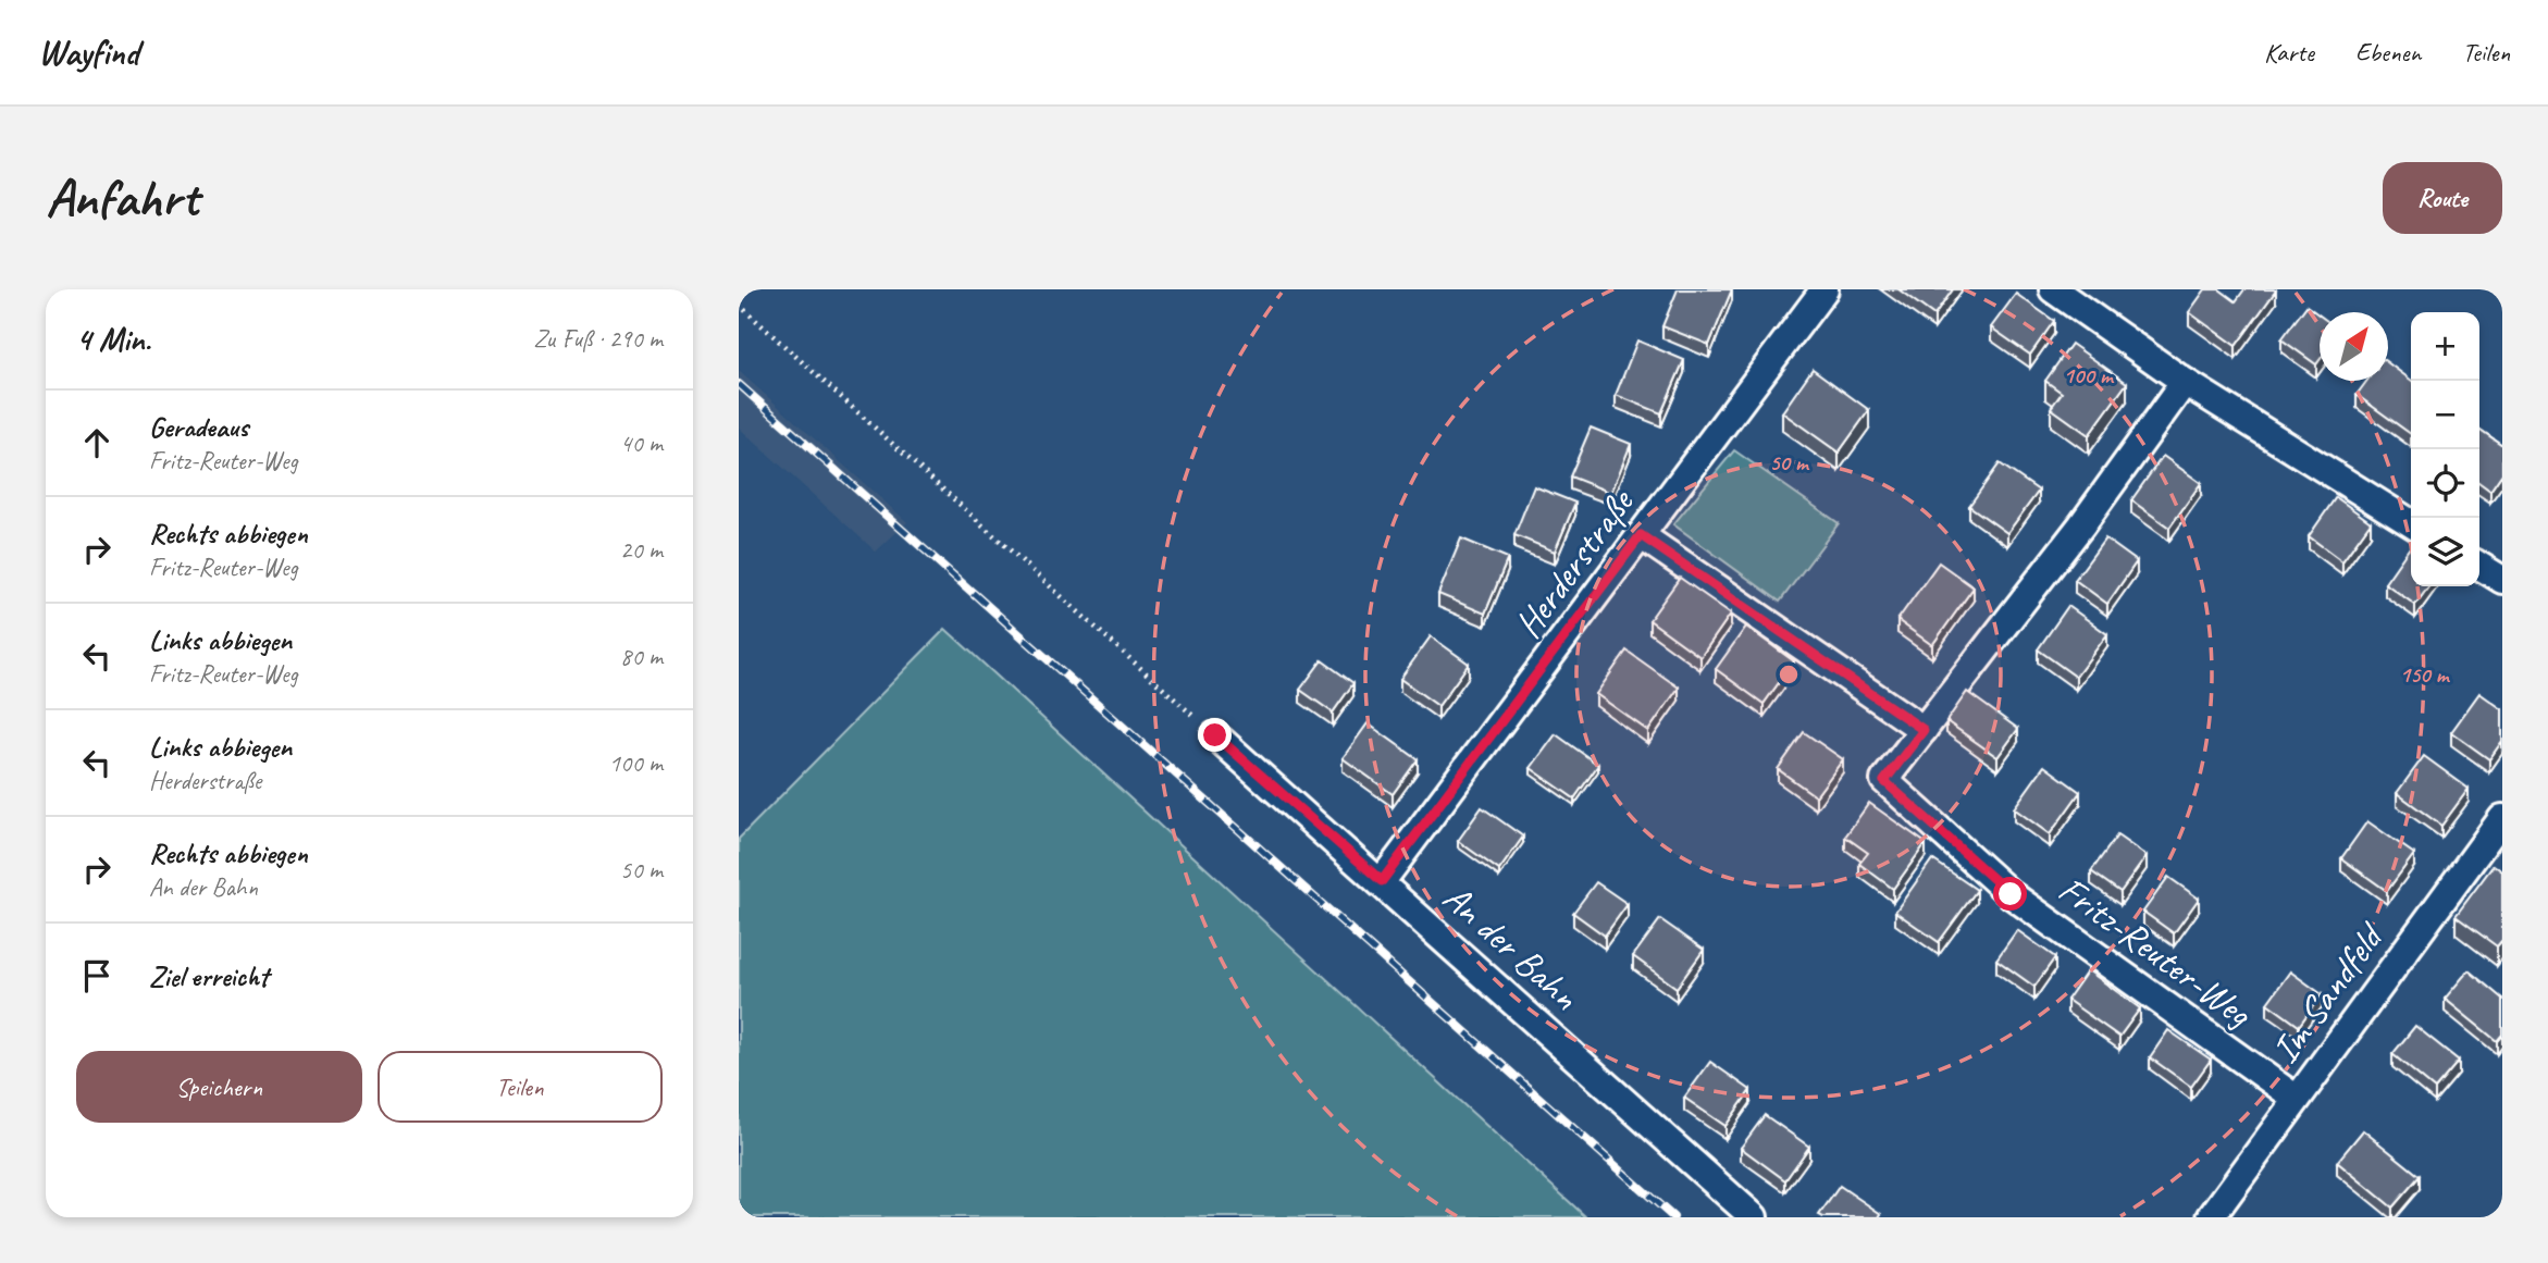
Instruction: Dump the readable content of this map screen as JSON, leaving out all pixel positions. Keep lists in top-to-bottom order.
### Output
{
  "streets": {
    "street": [
      "Herderstraße",
      "An der Bahn",
      "Fritz-Reuter-Weg",
      "Im Sandfeld"
    ]
  },
  "crossings": [
    ["Herderstraße", "An der Bahn"],
    ["Fritz-Reuter-Weg", "Im Sandfeld"]
  ],
  "north": "top right",
  "page": {
    "header": "Wayfind",
    "nav": ["Karte", "Ebenen", "Teilen"],
    "buttons": [
      "Route",
      ["Speichern", "Teilen"]
    ],
    "title": "Anfahrt",
    "heading": ["4 Min.", "Zu Fuß · 290 m"],
    "map_buttons": ["+", "−"],
    "list": [
      ["Geradeaus", "Fritz-Reuter-Weg", "40 m"],
      ["Rechts abbiegen", "Fritz-Reuter-Weg", "20 m"],
      ["Links abbiegen", "Fritz-Reuter-Weg", "80 m"],
      ["Links abbiegen", "Herderstraße", "100 m"],
      ["Rechts abbiegen", "An der Bahn", "50 m"],
      "Ziel erreicht"
    ]
  },
  "rings": ["100 m", "50 m", "150 m"]
}
